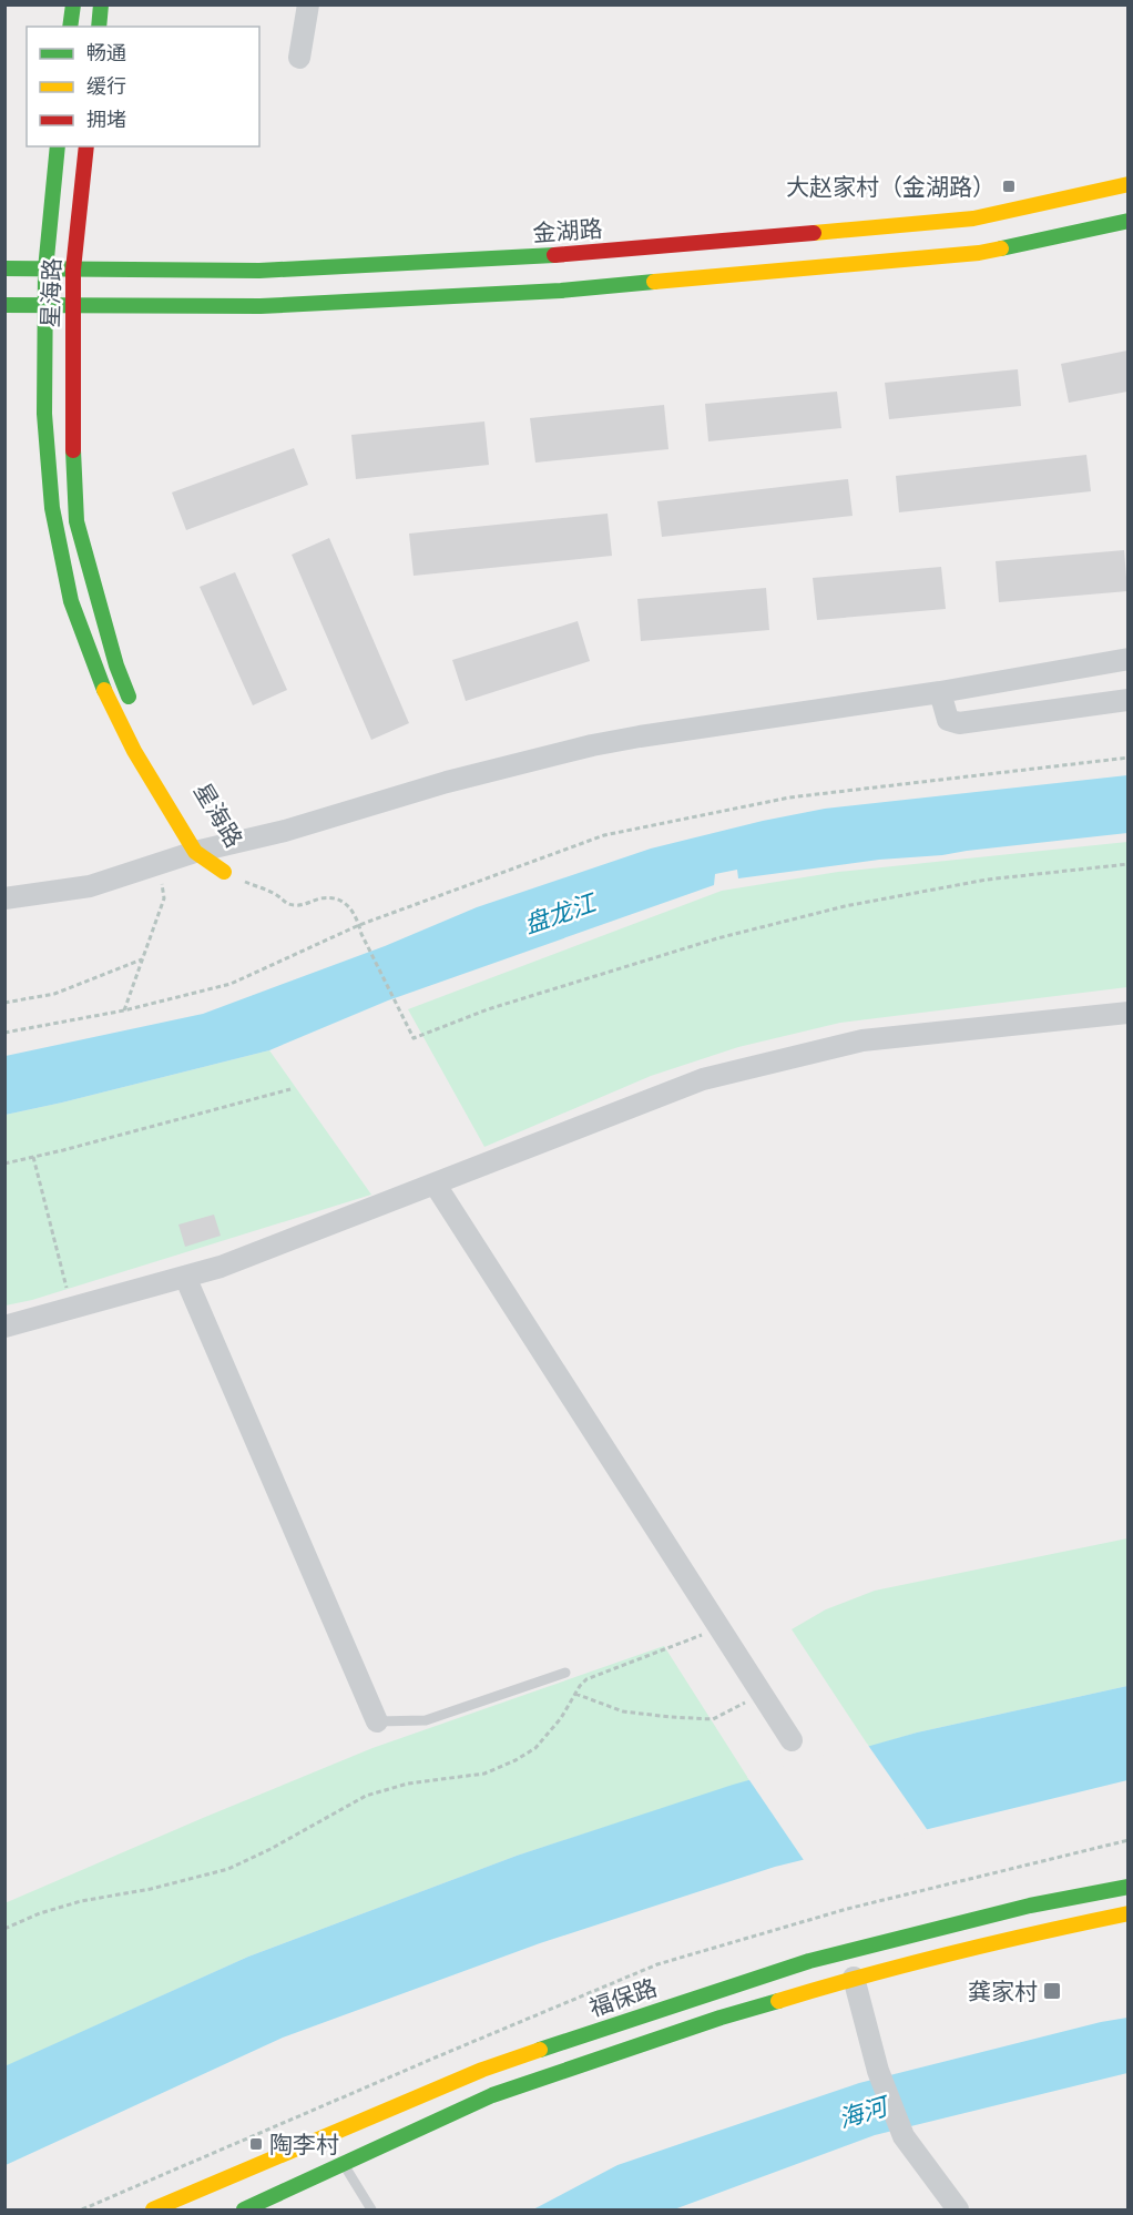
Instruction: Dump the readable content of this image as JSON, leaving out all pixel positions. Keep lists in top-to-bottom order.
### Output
{
  "streets": {
    "main road": ["金湖路", "星海路", "福保路"]
  },
  "crossings": [
    ["金湖路", "星海路"]
  ],
  "water": ["盘龙江", "海河"],
  "places": {
    "transit": ["大赵家村（金湖路）", "龚家村", "陶李村"]
  },
  "legend": ["畅通", "缓行", "拥堵"]
}
